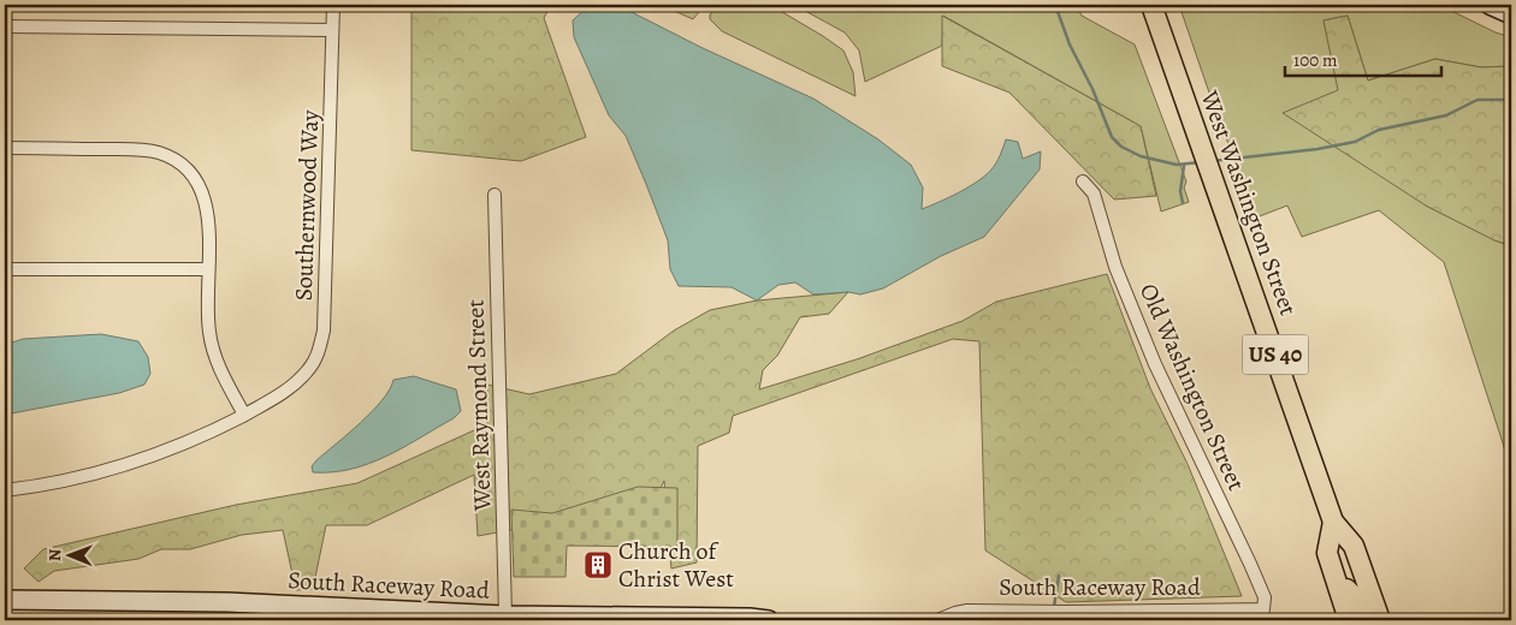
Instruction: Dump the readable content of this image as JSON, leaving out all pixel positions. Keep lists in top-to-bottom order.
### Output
{
  "streets": {
    "main road": ["West Washington Street", "US 40", "South Raceway Road"],
    "street": ["Southernwood Way", "Old Washington Street", "West Raymond Street"]
  },
  "crossings": [
    ["Old Washington Street", "South Raceway Road"],
    ["West Raymond Street", "South Raceway Road"]
  ],
  "places": {
    "building": ["Church of Christ West"]
  },
  "scale_bar": "100 m",
  "north": "left"
}
